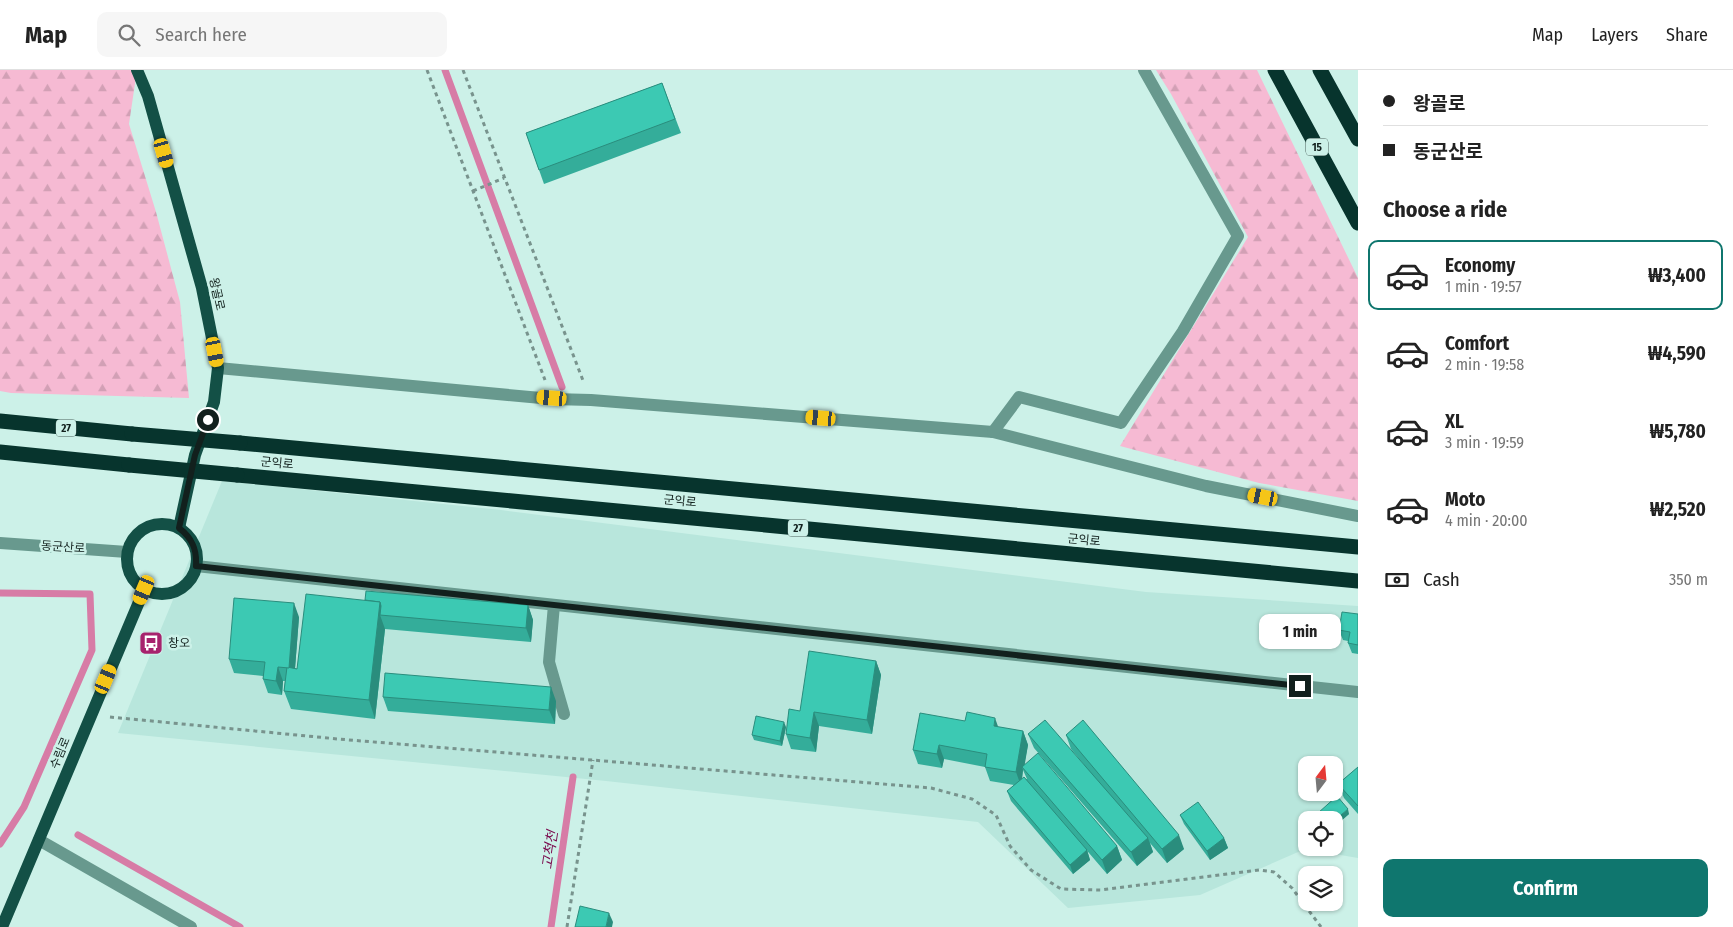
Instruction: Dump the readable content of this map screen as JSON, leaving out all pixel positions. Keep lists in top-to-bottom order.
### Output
{
  "streets": {
    "highway": ["15", "27", "군익로"],
    "main road": ["왕골로", "수림로"],
    "street": ["동군산로"]
  },
  "crossings": [
    ["왕골로", "동군산로"],
    ["왕골로", "수림로"],
    ["동군산로", "수림로"]
  ],
  "water": ["고척천"],
  "places": {
    "bus stop": ["창오"]
  },
  "north": "top",
  "page": {
    "header": "Map",
    "search": "Search here",
    "nav": ["Map", "Layers", "Share"],
    "banner": ["왕골로", "동군산로"],
    "heading": "Choose a ride",
    "list": [
      {
        "name": "Economy",
        "note": "1 min · 19:57",
        "value": "₩3,400"
      },
      {
        "name": "Comfort",
        "note": "2 min · 19:58",
        "value": "₩4,590"
      },
      {
        "name": "XL",
        "note": "3 min · 19:59",
        "value": "₩5,780"
      },
      {
        "name": "Moto",
        "note": "4 min · 20:00",
        "value": "₩2,520"
      }
    ],
    "pay": ["Cash", "350 m"],
    "bubble": "1 min",
    "buttons": "Confirm"
  }
}
